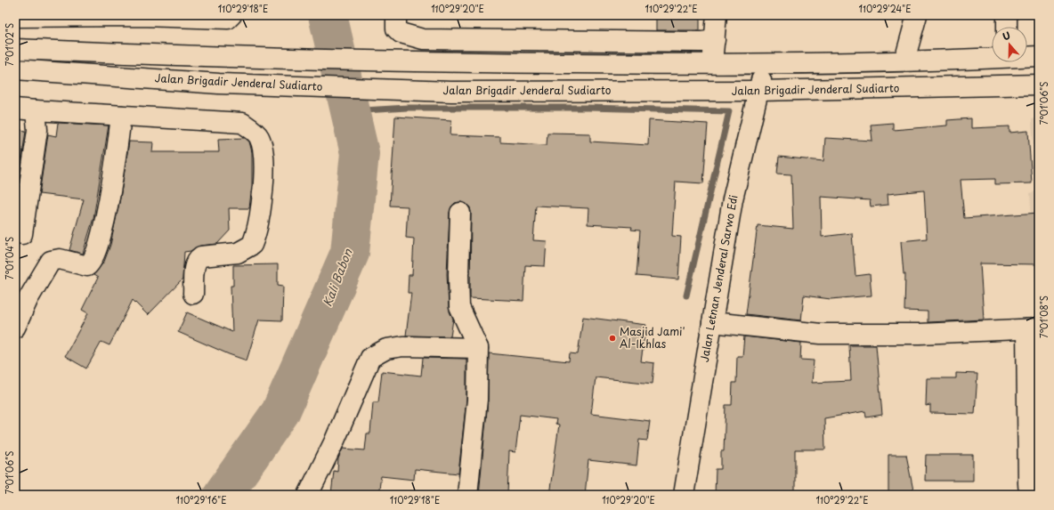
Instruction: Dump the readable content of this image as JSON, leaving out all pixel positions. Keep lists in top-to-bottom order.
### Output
{
  "streets": {
    "street": ["Jalan Brigadir Jenderal Sudiarto", "Jalan Letnan Jenderal Sarwo Edi"]
  },
  "crossings": [
    ["Jalan Brigadir Jenderal Sudiarto", "Jalan Letnan Jenderal Sarwo Edi"]
  ],
  "water": ["Kali Babon"],
  "places": ["Masjid Jami' Al-Ikhlas"],
  "north": "top",
  "coordinates": [
    "110°29'18\"E",
    "110°29'20\"E",
    "110°29'22\"E",
    "110°29'24\"E",
    "7°01'02\"S",
    "7°01'06\"S",
    "7°01'04\"S",
    "7°01'08\"S",
    "110°29'16\"E"
  ]
}
